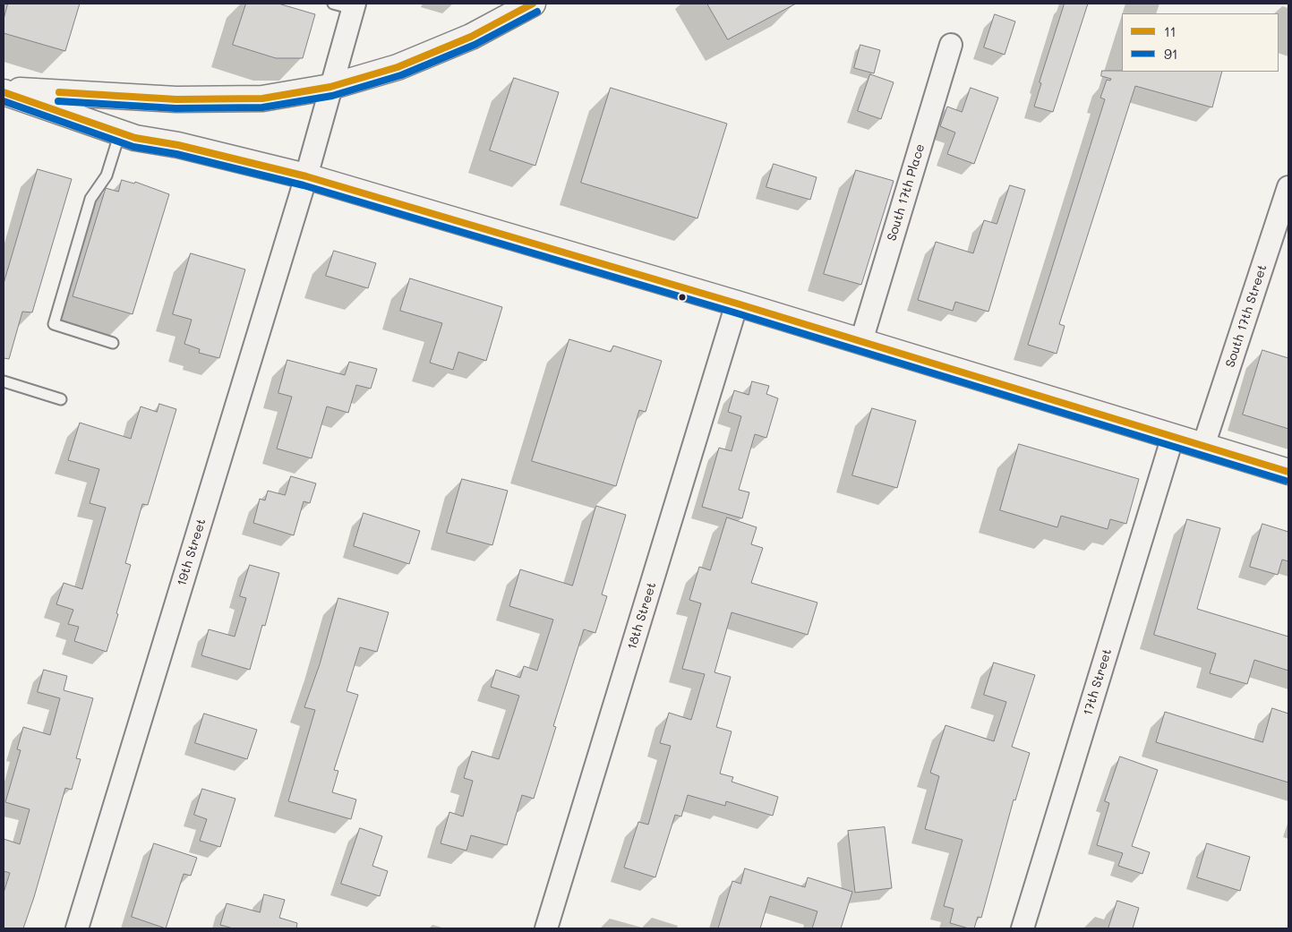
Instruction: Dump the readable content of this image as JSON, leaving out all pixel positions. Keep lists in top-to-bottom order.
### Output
{
  "streets": {
    "street": [
      "South 17th Place",
      "South 17th Street",
      "19th Street",
      "18th Street",
      "17th Street"
    ]
  },
  "lines": ["transit line 11", "transit line 91"],
  "legend": ["11", "91"]
}
